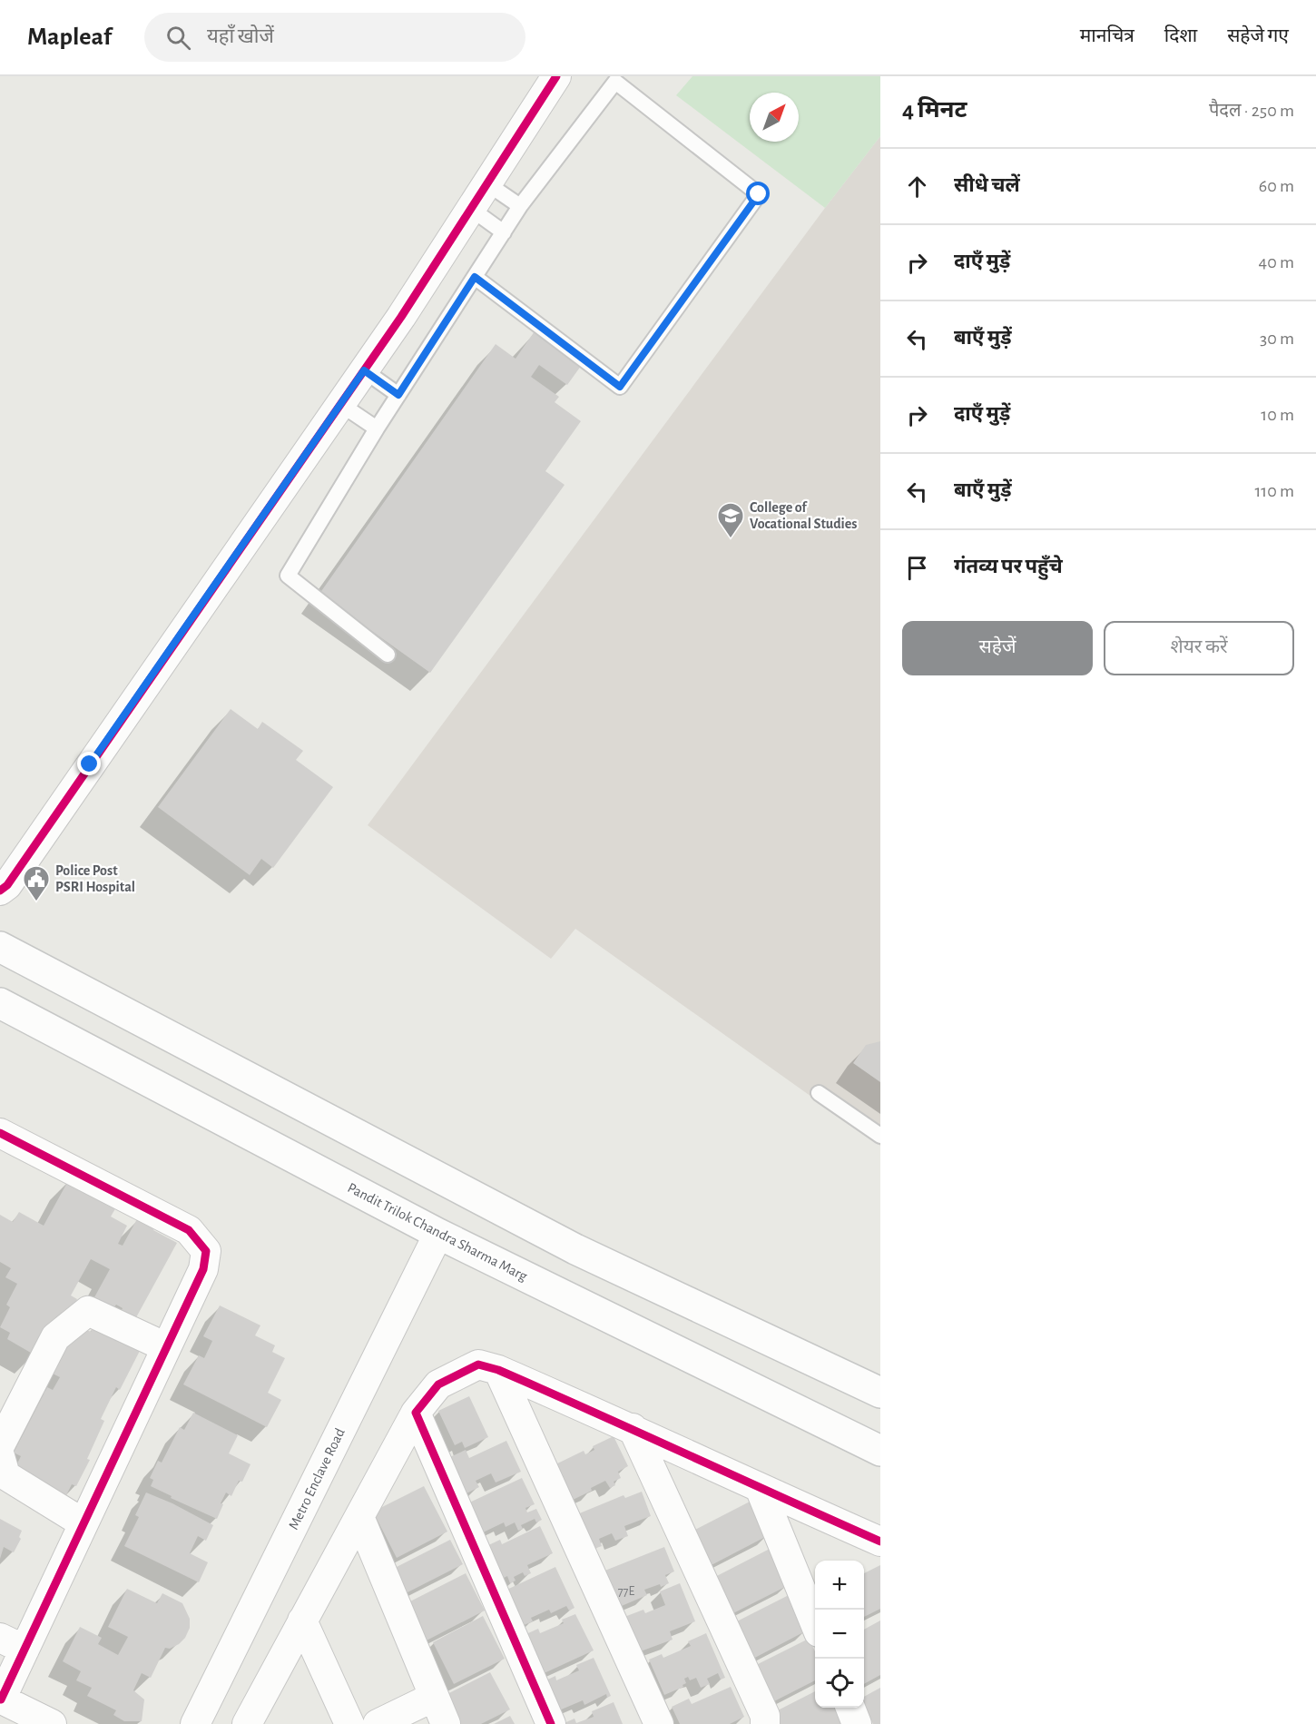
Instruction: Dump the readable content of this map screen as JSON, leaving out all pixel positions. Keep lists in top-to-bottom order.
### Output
{
  "streets": {
    "main road": ["Pandit Trilok Chandra Sharma Marg"],
    "street": ["Metro Enclave Road"]
  },
  "crossings": [
    ["Pandit Trilok Chandra Sharma Marg", "Metro Enclave Road"]
  ],
  "places": {
    "school or university": ["College of Vocational Studies"],
    "public building": ["Police Post PSRI Hospital"]
  },
  "house_numbers": ["77E"],
  "north": "top right",
  "page": {
    "header": "Mapleaf",
    "search": "यहाँ खोजें",
    "nav": ["मानचित्र", "दिशा", "सहेजे गए"],
    "heading": ["4 मिनट", "पैदल · 250 m"],
    "list": [
      ["सीधे चलें", "60 m"],
      ["दाएँ मुड़ें", "40 m"],
      ["बाएँ मुड़ें", "30 m"],
      ["दाएँ मुड़ें", "10 m"],
      ["बाएँ मुड़ें", "110 m"],
      "गंतव्य पर पहुँचे"
    ],
    "buttons": ["सहेजें", "शेयर करें"],
    "map_buttons": ["+", "−"]
  }
}
